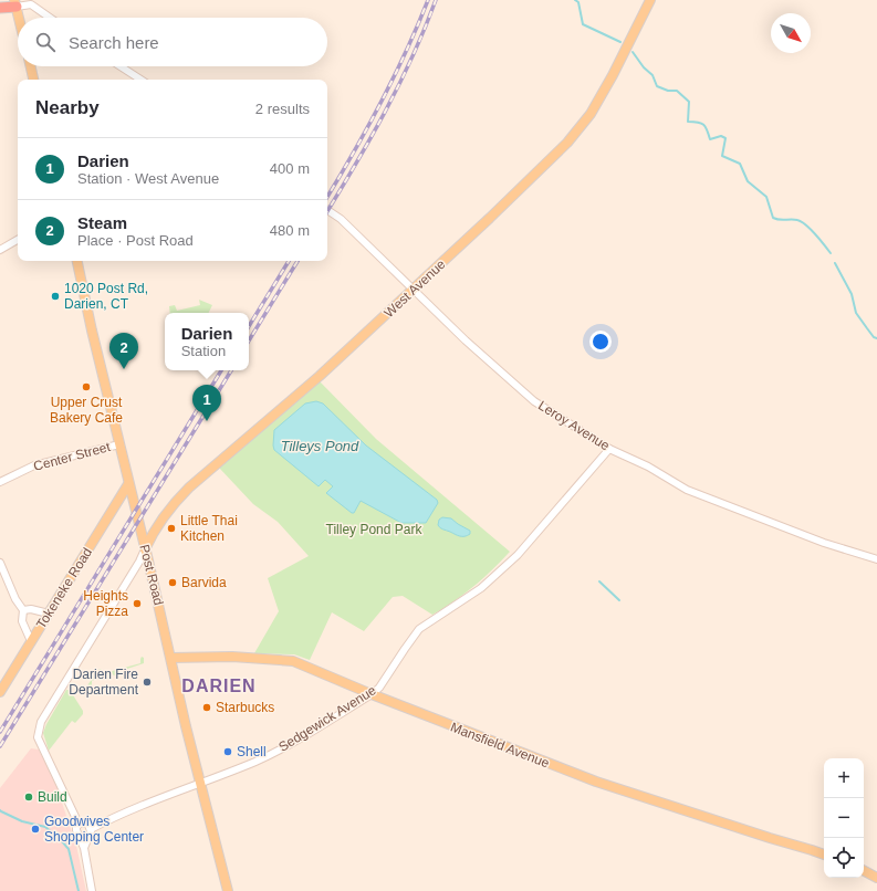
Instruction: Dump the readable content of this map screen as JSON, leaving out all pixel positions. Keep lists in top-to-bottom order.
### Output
{
  "streets": {
    "main road": [
      "West Avenue",
      "Post Road",
      "Tokeneke Road",
      "Mansfield Avenue"
    ],
    "street": ["Leroy Avenue", "Center Street", "Sedgewick Avenue"]
  },
  "crossings": [
    ["West Avenue", "Leroy Avenue"],
    ["West Avenue", "Post Road"],
    ["Leroy Avenue", "Sedgewick Avenue"],
    ["Center Street", "Post Road"],
    ["Post Road", "Tokeneke Road"],
    ["Post Road", "Sedgewick Avenue"],
    ["Post Road", "Mansfield Avenue"],
    ["Sedgewick Avenue", "Mansfield Avenue"]
  ],
  "districts": ["DARIEN"],
  "water": ["Tilleys Pond"],
  "parks": ["Tilley Pond Park"],
  "places": [
    "1020 Post Rd, Darien, CT",
    "Upper Crust Bakery Cafe",
    "Little Thai Kitchen",
    "Barvida",
    "Heights Pizza",
    "Darien Fire Department",
    "Starbucks",
    "Shell",
    "Build",
    "Goodwives Shopping Center"
  ],
  "north": "bottom right",
  "page": {
    "search": "Search here",
    "heading": ["Nearby", "2 results"],
    "list": [
      {
        "mark": "1",
        "name": "Darien",
        "note": "Station · West Avenue",
        "value": "400 m"
      },
      {
        "mark": "2",
        "name": "Steam",
        "note": "Place · Post Road",
        "value": "480 m"
      }
    ],
    "popup": ["Darien", "Station"],
    "pins": ["2", "1"],
    "map_buttons": ["+", "−"]
  }
}
